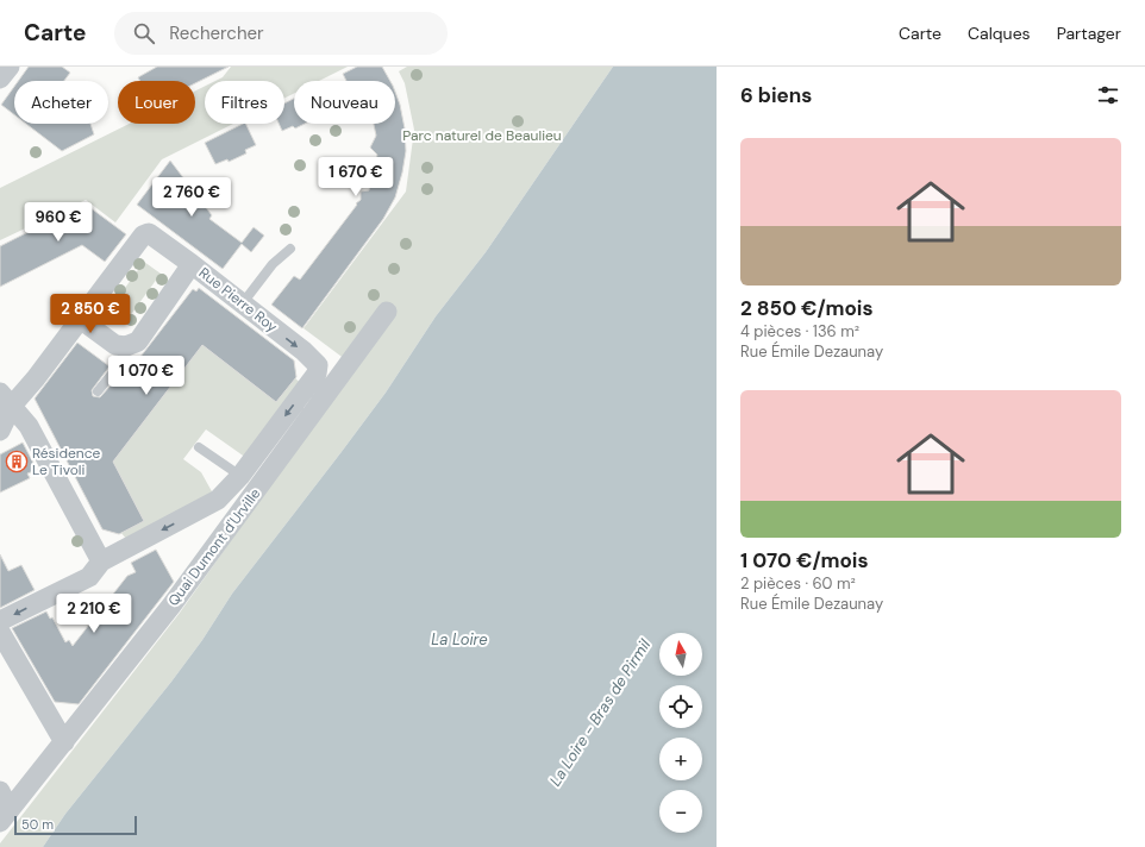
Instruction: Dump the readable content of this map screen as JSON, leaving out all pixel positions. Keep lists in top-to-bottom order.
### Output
{
  "streets": {
    "street": ["Rue Pierre Roy", "Quai Dumont d'Urville"]
  },
  "crossings": [
    ["Rue Pierre Roy", "Quai Dumont d'Urville"]
  ],
  "water": ["La Loire", "La Loire - Bras de Pirmil"],
  "parks": ["Parc naturel de Beaulieu"],
  "places": {
    "building": ["Résidence Le Tivoli"]
  },
  "scale_bar": "50 m",
  "north": "top",
  "page": {
    "header": "Carte",
    "search": "Rechercher",
    "nav": ["Carte", "Calques", "Partager"],
    "heading": "6 biens",
    "chip": [
      "Acheter",
      "Louer",
      "Filtres",
      "Nouveau"
    ],
    "list": [
      {
        "name": "2 850 €/mois",
        "note": "4 pièces · 136 m² · Rue Émile Dezaunay"
      },
      {
        "name": "1 070 €/mois",
        "note": "2 pièces · 60 m² · Rue Émile Dezaunay"
      }
    ],
    "price": [
      "1 670 €",
      "2 760 €",
      "960 €",
      "2 850 €",
      "1 070 €",
      "2 210 €"
    ],
    "map_buttons": ["+", "−"],
    "scale": "50 m"
  }
}
